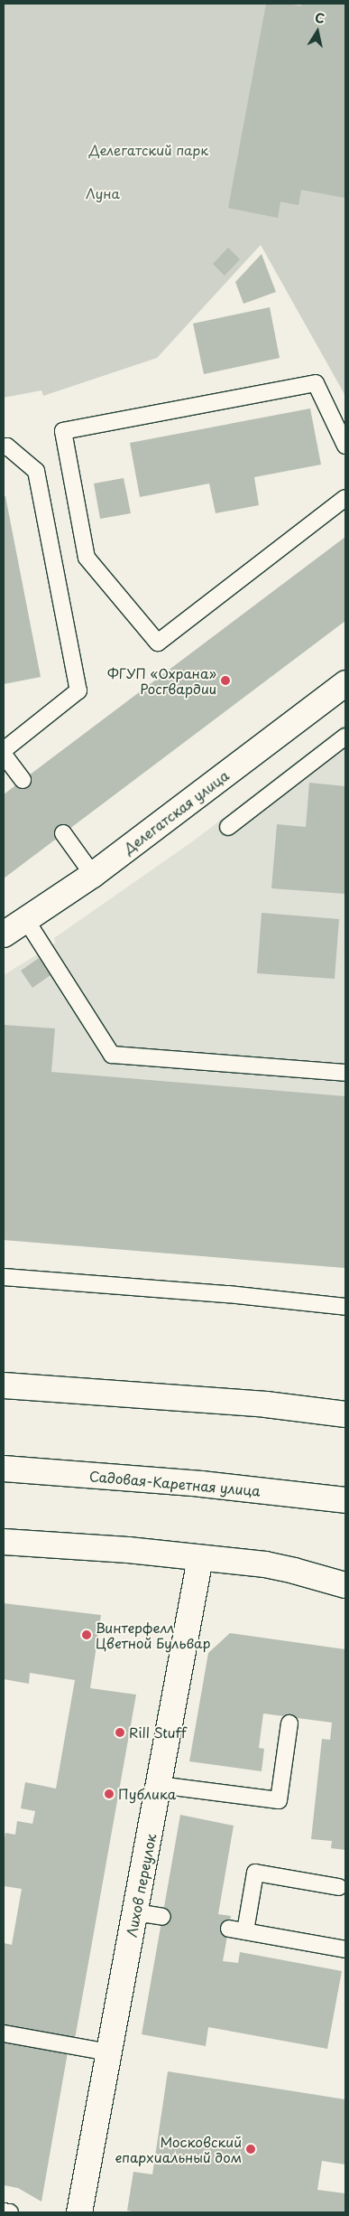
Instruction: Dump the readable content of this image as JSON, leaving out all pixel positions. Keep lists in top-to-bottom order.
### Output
{
  "streets": {
    "street": ["Делегатская улица", "Садовая-Каретная улица", "Лихов переулок"]
  },
  "parks": ["Делегатский парк", "Луна"],
  "places": [
    "ФГУП «Охрана» Росгвардии",
    "Винтерфелл Цветной Бульвар",
    "Rill Stuff",
    "Публика",
    "Московский епархиальный дом"
  ],
  "north": "top"
}
